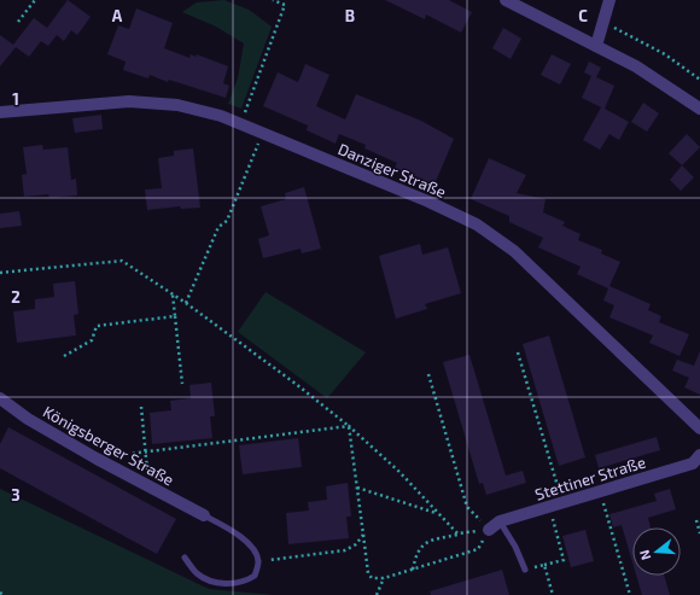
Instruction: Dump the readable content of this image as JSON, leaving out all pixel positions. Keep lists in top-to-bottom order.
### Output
{
  "streets": {
    "street": ["Danziger Straße", "Königsberger Straße", "Stettiner Straße"]
  },
  "north": "left",
  "grid": {
    "columns": ["A", "B", "C"],
    "rows": ["1", "2", "3"]
  }
}
